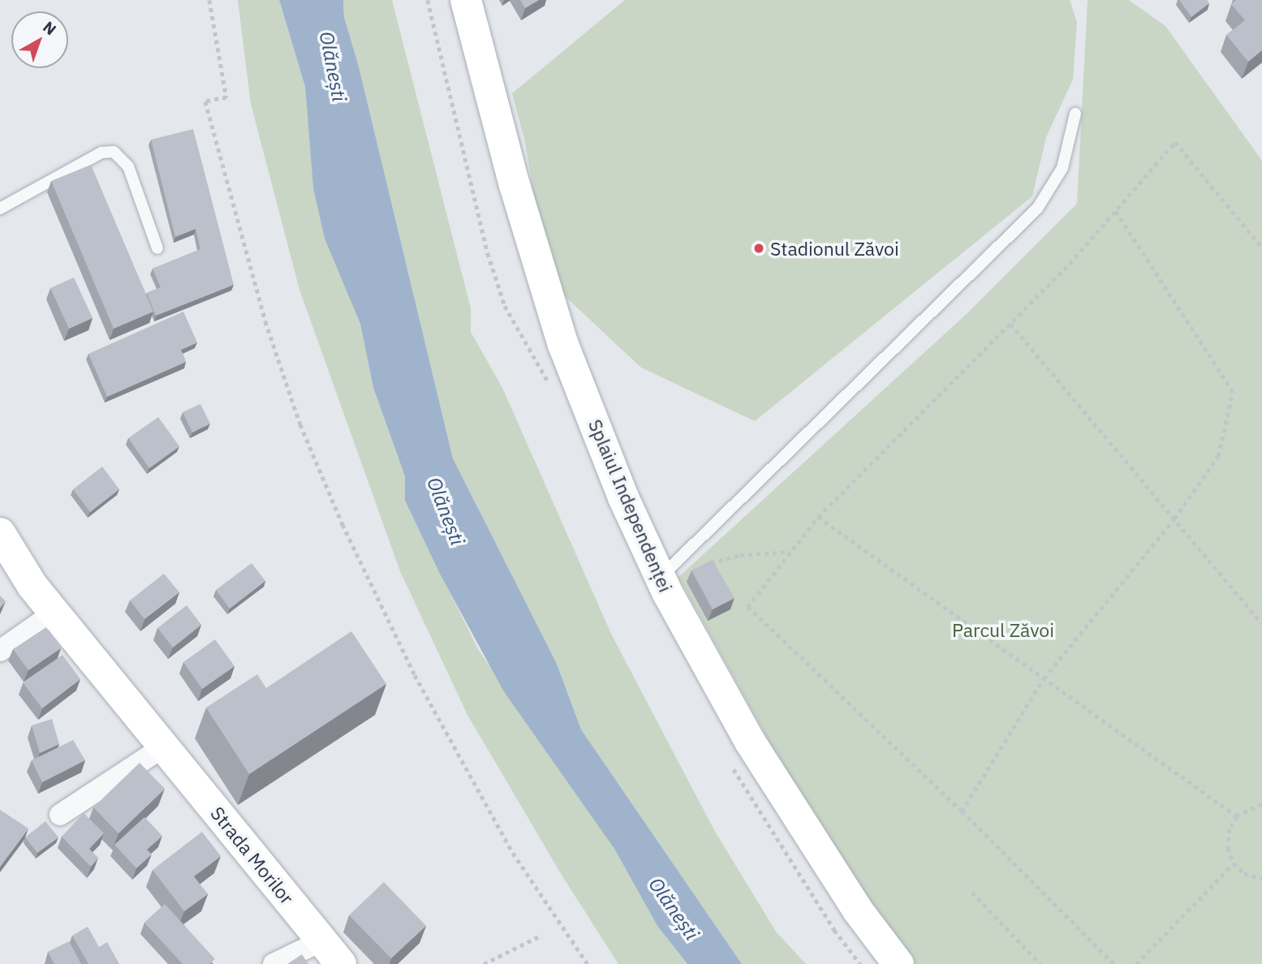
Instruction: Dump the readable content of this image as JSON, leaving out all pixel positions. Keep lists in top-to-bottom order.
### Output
{
  "streets": {
    "street": ["Splaiul Independenței", "Strada Morilor"]
  },
  "water": ["Olănești"],
  "parks": ["Parcul Zăvoi"],
  "places": ["Stadionul Zăvoi"],
  "north": "top right"
}
